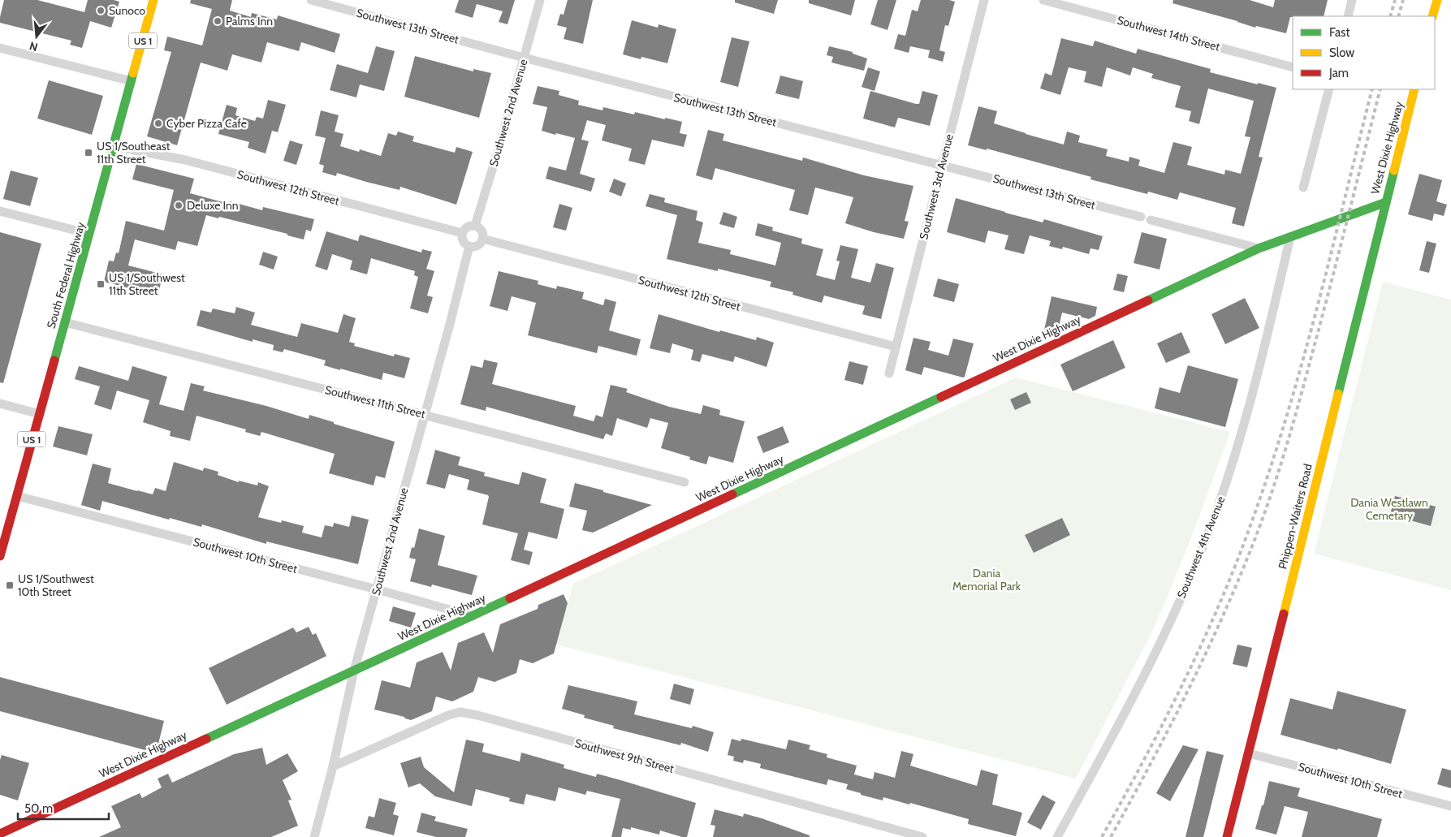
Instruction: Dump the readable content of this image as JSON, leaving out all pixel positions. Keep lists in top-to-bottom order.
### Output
{
  "streets": {
    "main road": [
      "US 1",
      "West Dixie Highway",
      "South Federal Highway",
      "Phippen-Waiters Road"
    ],
    "street": [
      "Southwest 13th Street",
      "Southwest 14th Street",
      "Southwest 2nd Avenue",
      "Southwest 3rd Avenue",
      "Southwest 12th Street",
      "Southwest 11th Street",
      "Southwest 4th Avenue",
      "Southwest 10th Street",
      "Southwest 9th Street"
    ]
  },
  "crossings": [
    ["Southwest 13th Street", "Southwest 2nd Avenue"],
    ["Southwest 13th Street", "Southwest 3rd Avenue"],
    ["Southwest 2nd Avenue", "West Dixie Highway"],
    ["Southwest 2nd Avenue", "Southwest 12th Street"],
    ["Southwest 2nd Avenue", "Southwest 11th Street"],
    ["Southwest 2nd Avenue", "Southwest 10th Street"],
    ["Southwest 2nd Avenue", "Southwest 9th Street"],
    ["West Dixie Highway", "Phippen-Waiters Road"],
    ["West Dixie Highway", "Southwest 4th Avenue"],
    ["West Dixie Highway", "Southwest 10th Street"],
    ["Southwest 3rd Avenue", "Southwest 12th Street"],
    ["Southwest 12th Street", "South Federal Highway"],
    ["South Federal Highway", "Southwest 11th Street"],
    ["South Federal Highway", "Southwest 10th Street"],
    ["Phippen-Waiters Road", "Southwest 10th Street"]
  ],
  "parks": ["Dania Westlawn Cemetary", "Dania Memorial Park"],
  "places": {
    "other": [
      "Sunoco",
      "Palms Inn",
      "Cyber Pizza Cafe",
      "Deluxe Inn"
    ],
    "transit": ["US 1/Southeast 11th Street", "US 1/Southwest 11th Street", "US 1/Southwest 10th Street"]
  },
  "legend": ["Fast", "Slow", "Jam"],
  "scale_bar": "50 m",
  "north": "bottom"
}
